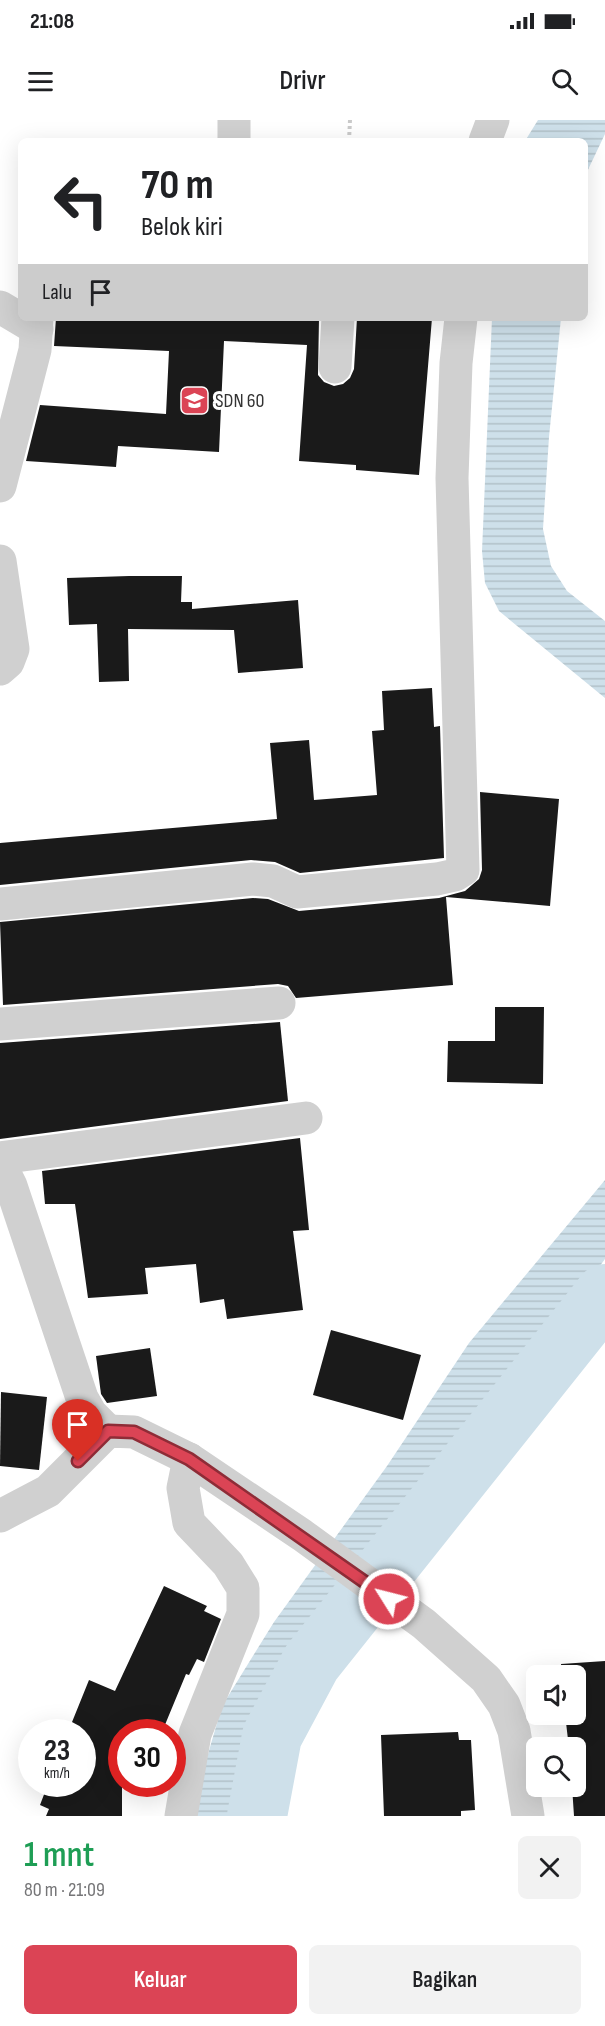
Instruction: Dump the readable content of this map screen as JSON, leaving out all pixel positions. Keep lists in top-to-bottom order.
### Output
{
  "places": {
    "school or university": ["SDN 60"]
  },
  "page": {
    "status": "21:08",
    "header": "Drivr",
    "turn": ["70 m", "Belok kiri"],
    "then": "Lalu",
    "speed": "23 km/h",
    "limit": "30",
    "heading": ["1 mnt", "80 m · 21:09"],
    "buttons": ["Keluar", "Bagikan"]
  }
}
